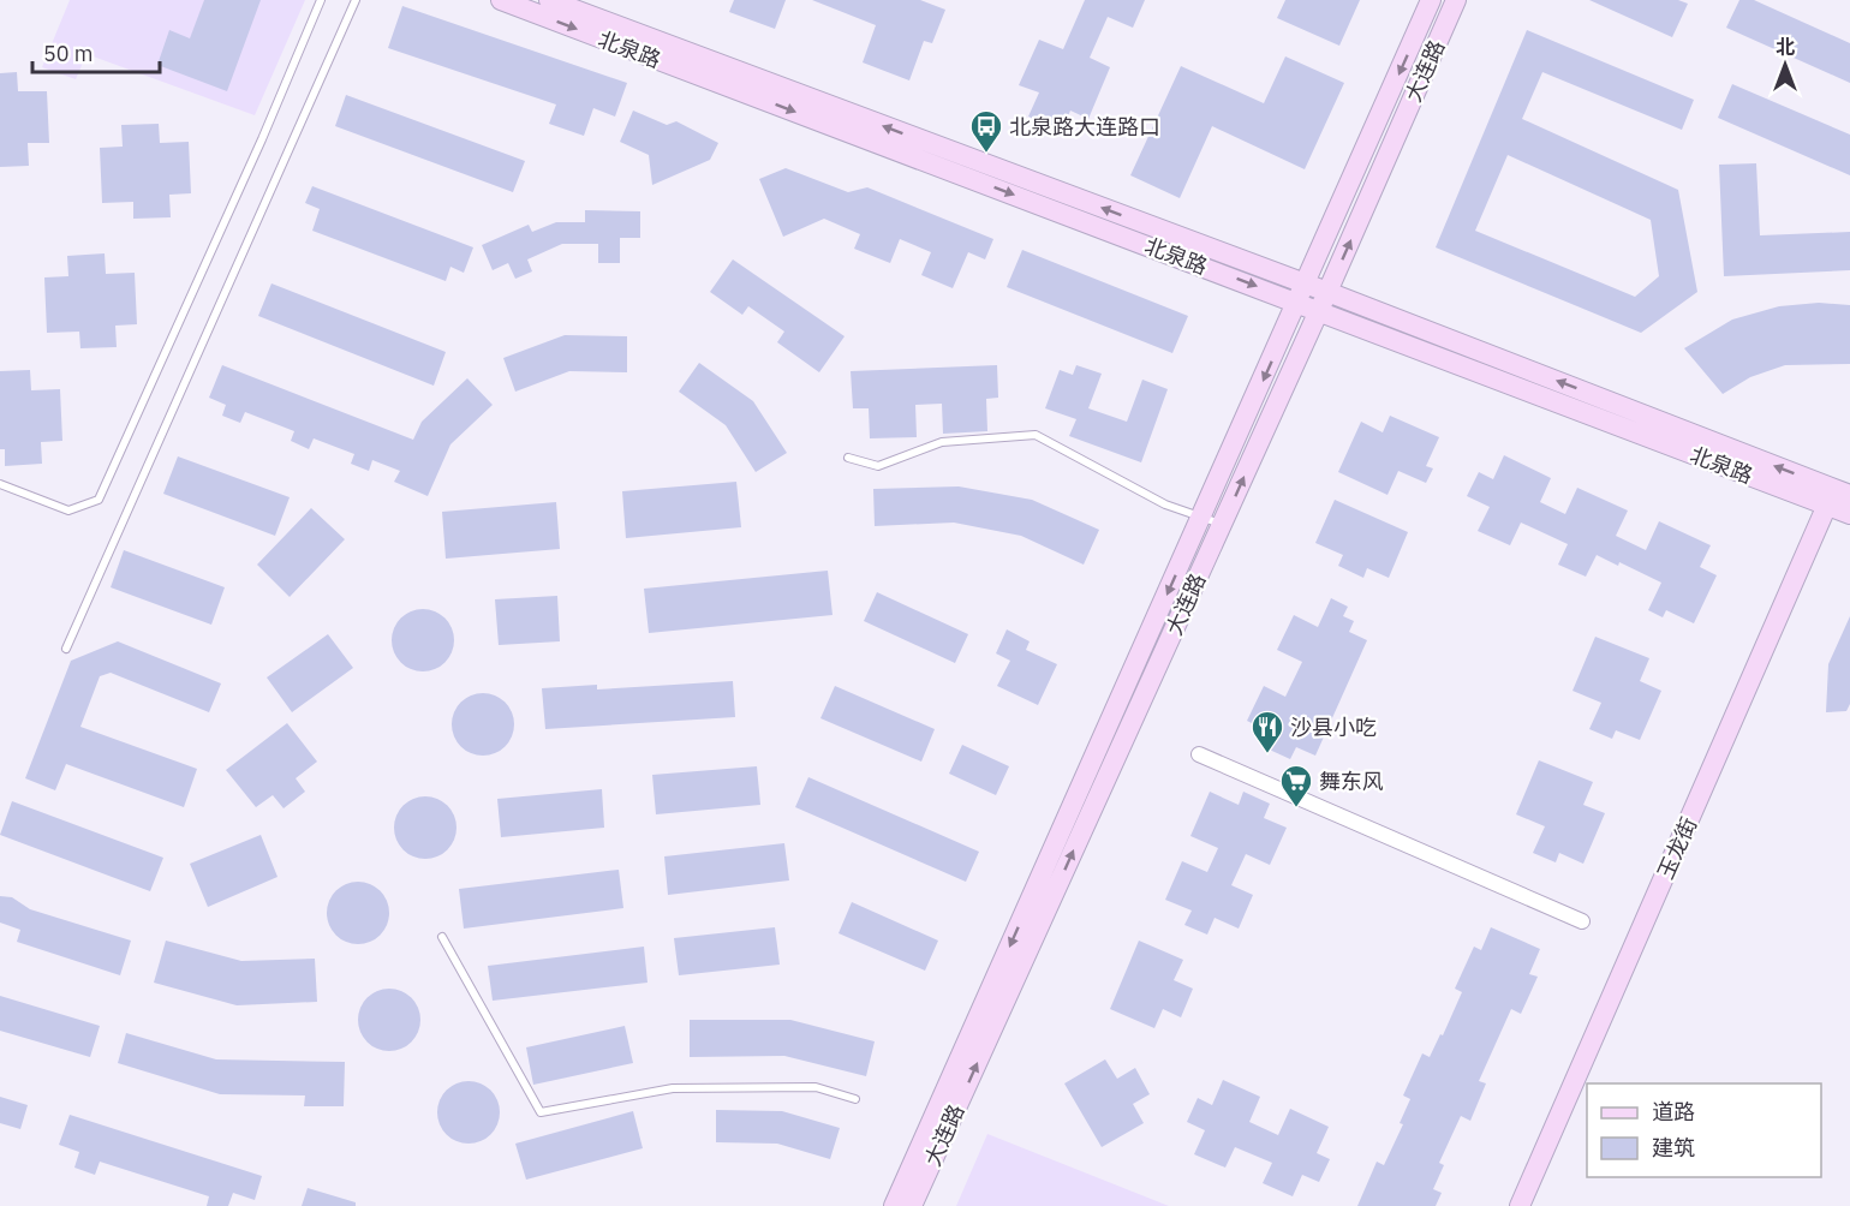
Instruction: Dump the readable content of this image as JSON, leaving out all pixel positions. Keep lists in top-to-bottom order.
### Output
{
  "streets": {
    "street": ["北泉路", "大连路", "玉龙街"]
  },
  "crossings": [
    ["北泉路", "大连路"],
    ["北泉路", "玉龙街"]
  ],
  "places": {
    "bus stop": ["北泉路大连路口"],
    "restaurant": ["沙县小吃"],
    "supermarket": ["舞东风"]
  },
  "legend": ["道路", "建筑"],
  "scale_bar": "50 m",
  "north": "top"
}
